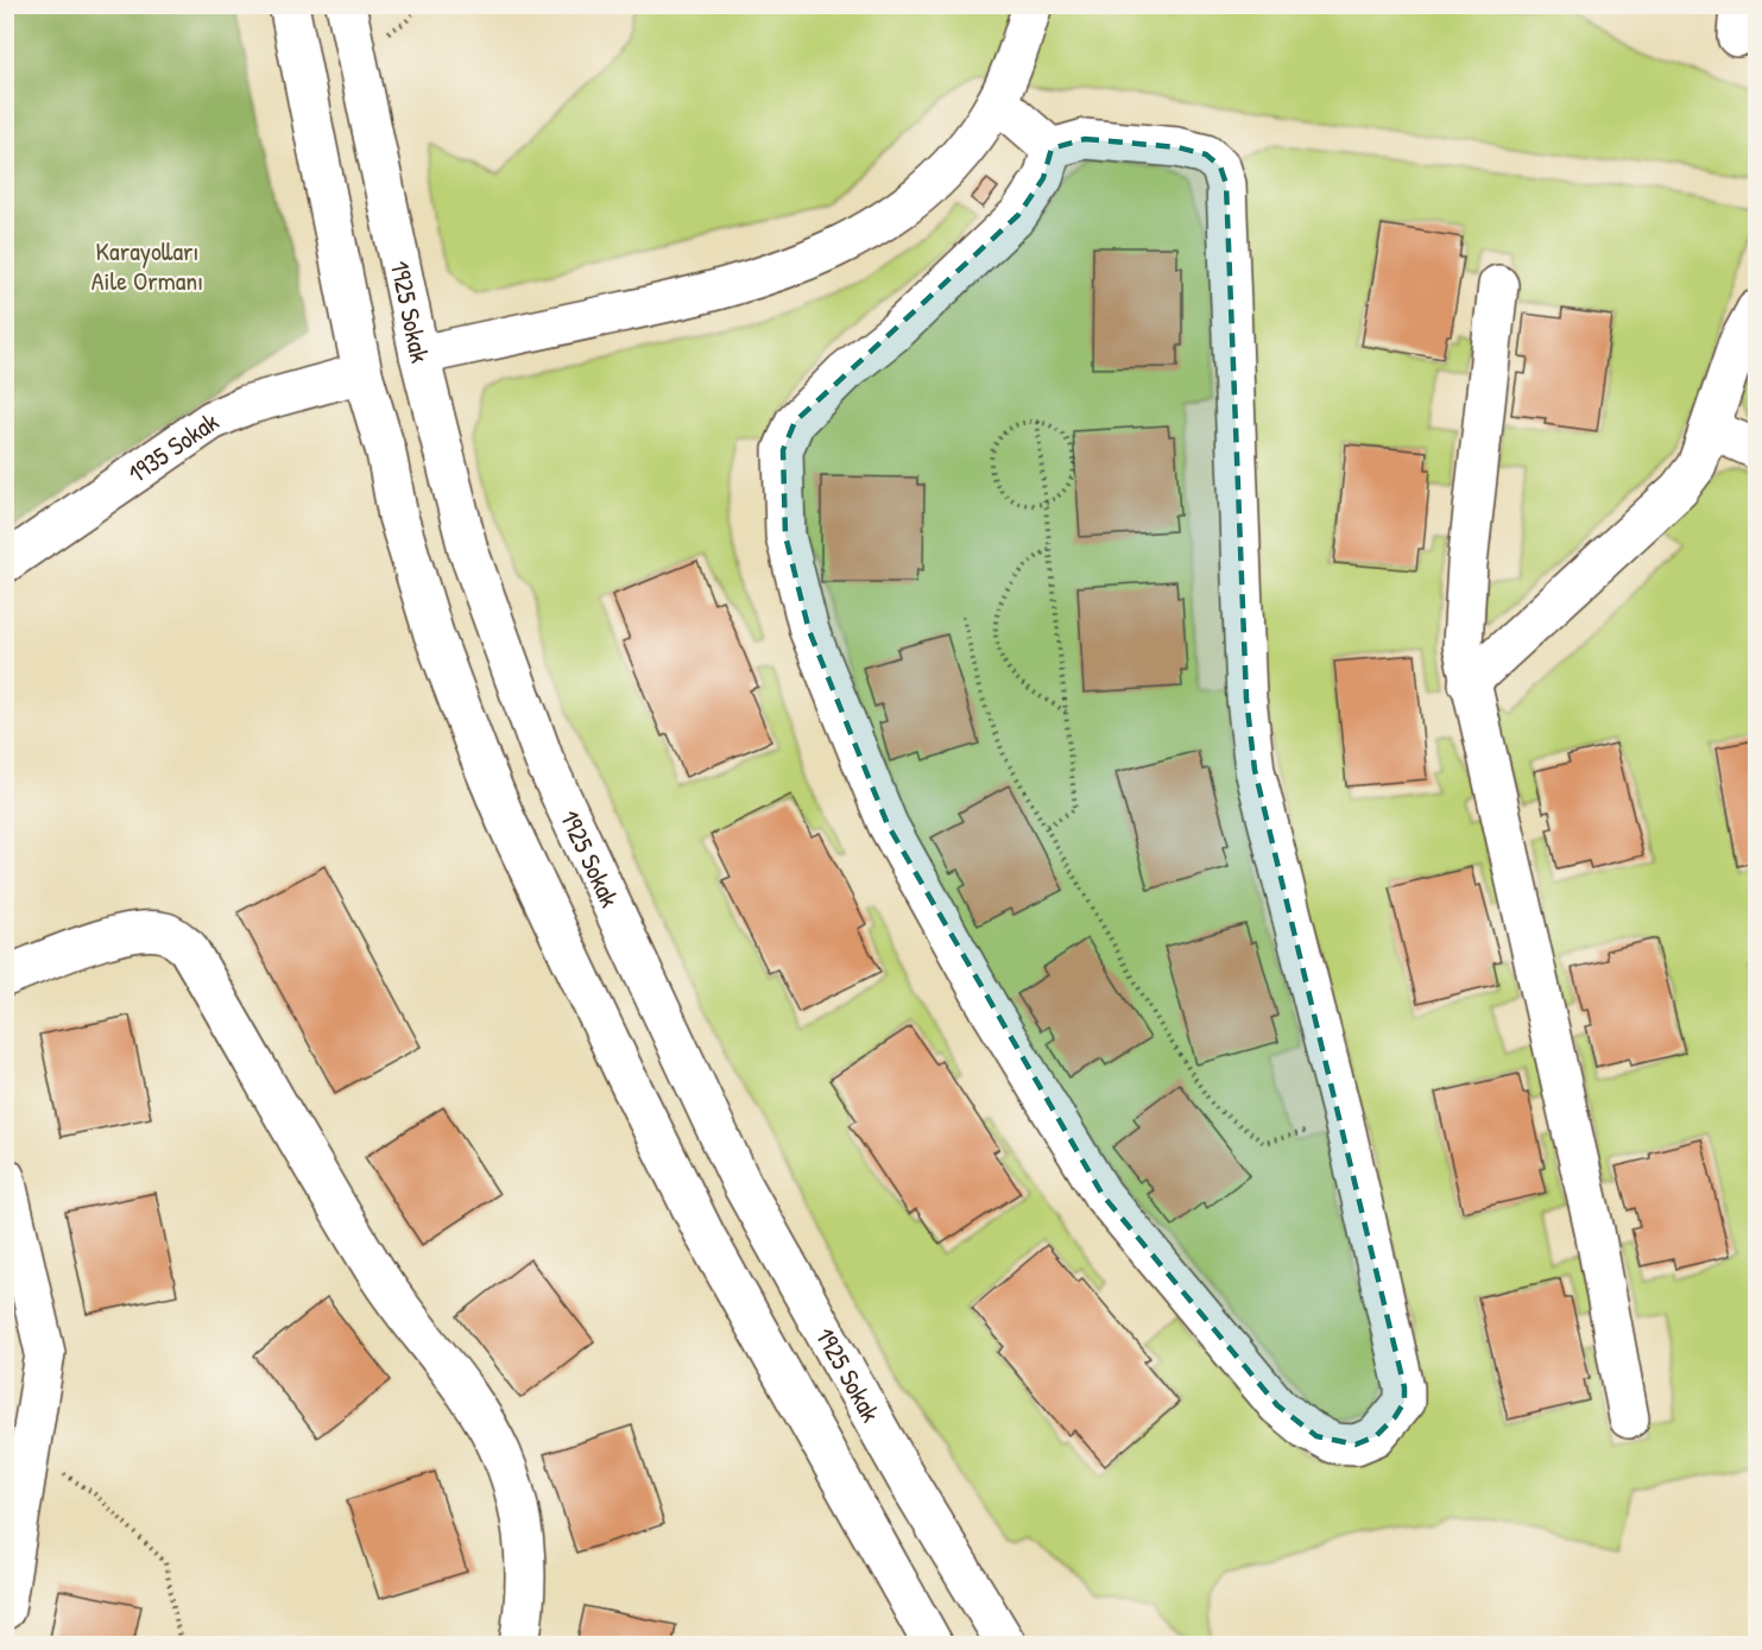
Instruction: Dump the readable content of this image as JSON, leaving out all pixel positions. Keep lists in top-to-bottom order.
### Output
{
  "streets": {
    "street": ["1925 Sokak", "1935 Sokak"]
  },
  "crossings": [
    ["1925 Sokak", "1935 Sokak"]
  ],
  "parks": ["Karayolları Aile Ormanı"]
}
